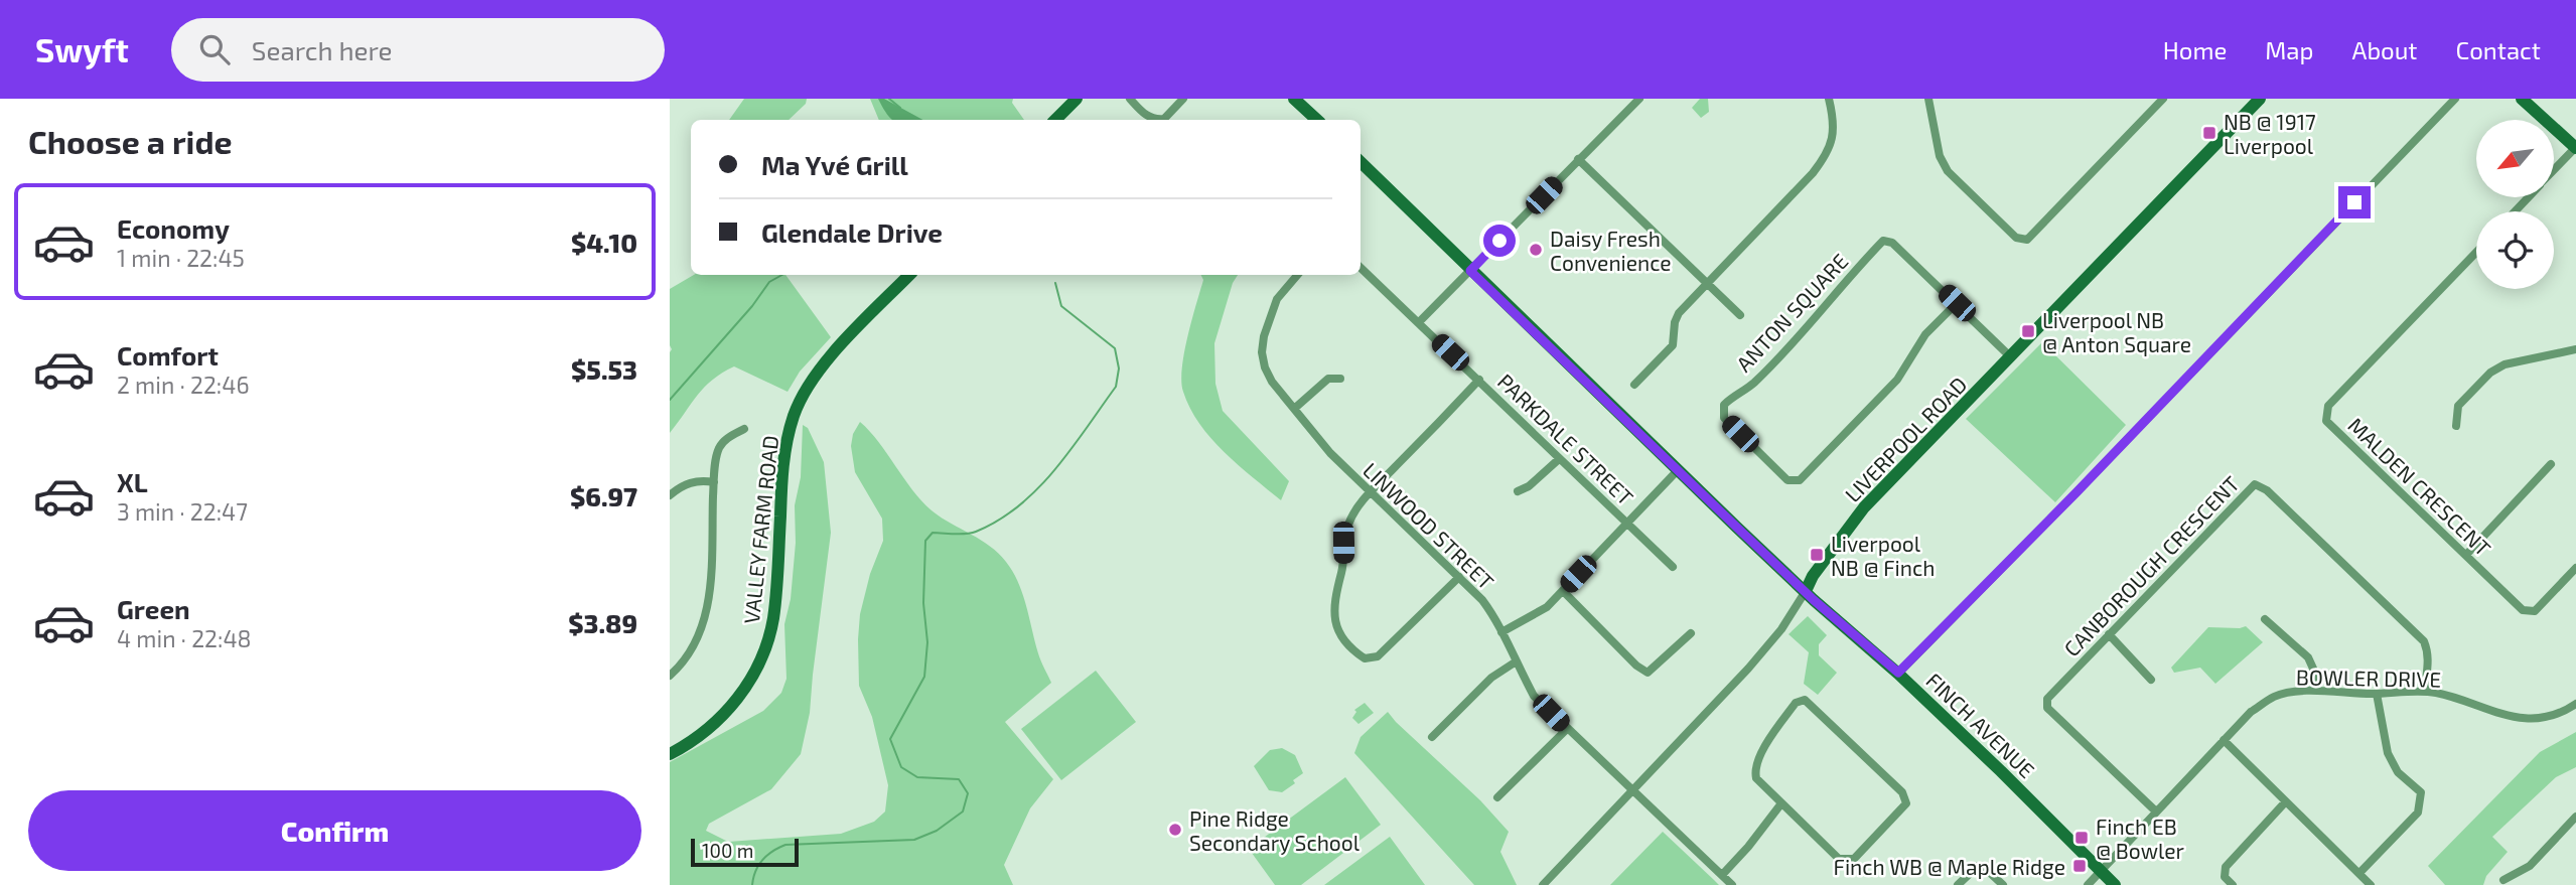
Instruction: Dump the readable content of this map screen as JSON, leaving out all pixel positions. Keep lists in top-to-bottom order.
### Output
{
  "streets": {
    "main road": ["LIVERPOOL ROAD", "VALLEY FARM ROAD", "FINCH AVENUE"],
    "street": [
      "ANTON SQUARE",
      "PARKDALE STREET",
      "MALDEN CRESCENT",
      "LINWOOD STREET",
      "CANBOROUGH CRESCENT",
      "BOWLER DRIVE"
    ]
  },
  "crossings": [
    ["ANTON SQUARE", "LIVERPOOL ROAD"],
    ["LIVERPOOL ROAD", "LINWOOD STREET"],
    ["LIVERPOOL ROAD", "FINCH AVENUE"],
    ["CANBOROUGH CRESCENT", "BOWLER DRIVE"],
    ["BOWLER DRIVE", "FINCH AVENUE"]
  ],
  "places": {
    "transit": [
      "NB @ 1917 Liverpool",
      "Liverpool NB @ Anton Square",
      "Liverpool NB @ Finch",
      "Finch EB @ Bowler",
      "Finch WB @ Maple Ridge"
    ],
    "other": ["Daisy Fresh Convenience", "Pine Ridge Secondary School"]
  },
  "scale_bar": "100 m",
  "north": "bottom left",
  "page": {
    "header": "Swyft",
    "search": "Search here",
    "nav": [
      "Home",
      "Map",
      "About",
      "Contact"
    ],
    "heading": "Choose a ride",
    "banner": ["Ma Yvé Grill", "Glendale Drive"],
    "list": [
      {
        "name": "Economy",
        "note": "1 min · 22:45",
        "value": "$4.10"
      },
      {
        "name": "Comfort",
        "note": "2 min · 22:46",
        "value": "$5.53"
      },
      {
        "name": "XL",
        "note": "3 min · 22:47",
        "value": "$6.97"
      },
      {
        "name": "Green",
        "note": "4 min · 22:48",
        "value": "$3.89"
      }
    ],
    "buttons": "Confirm",
    "scale": "100 m"
  }
}
